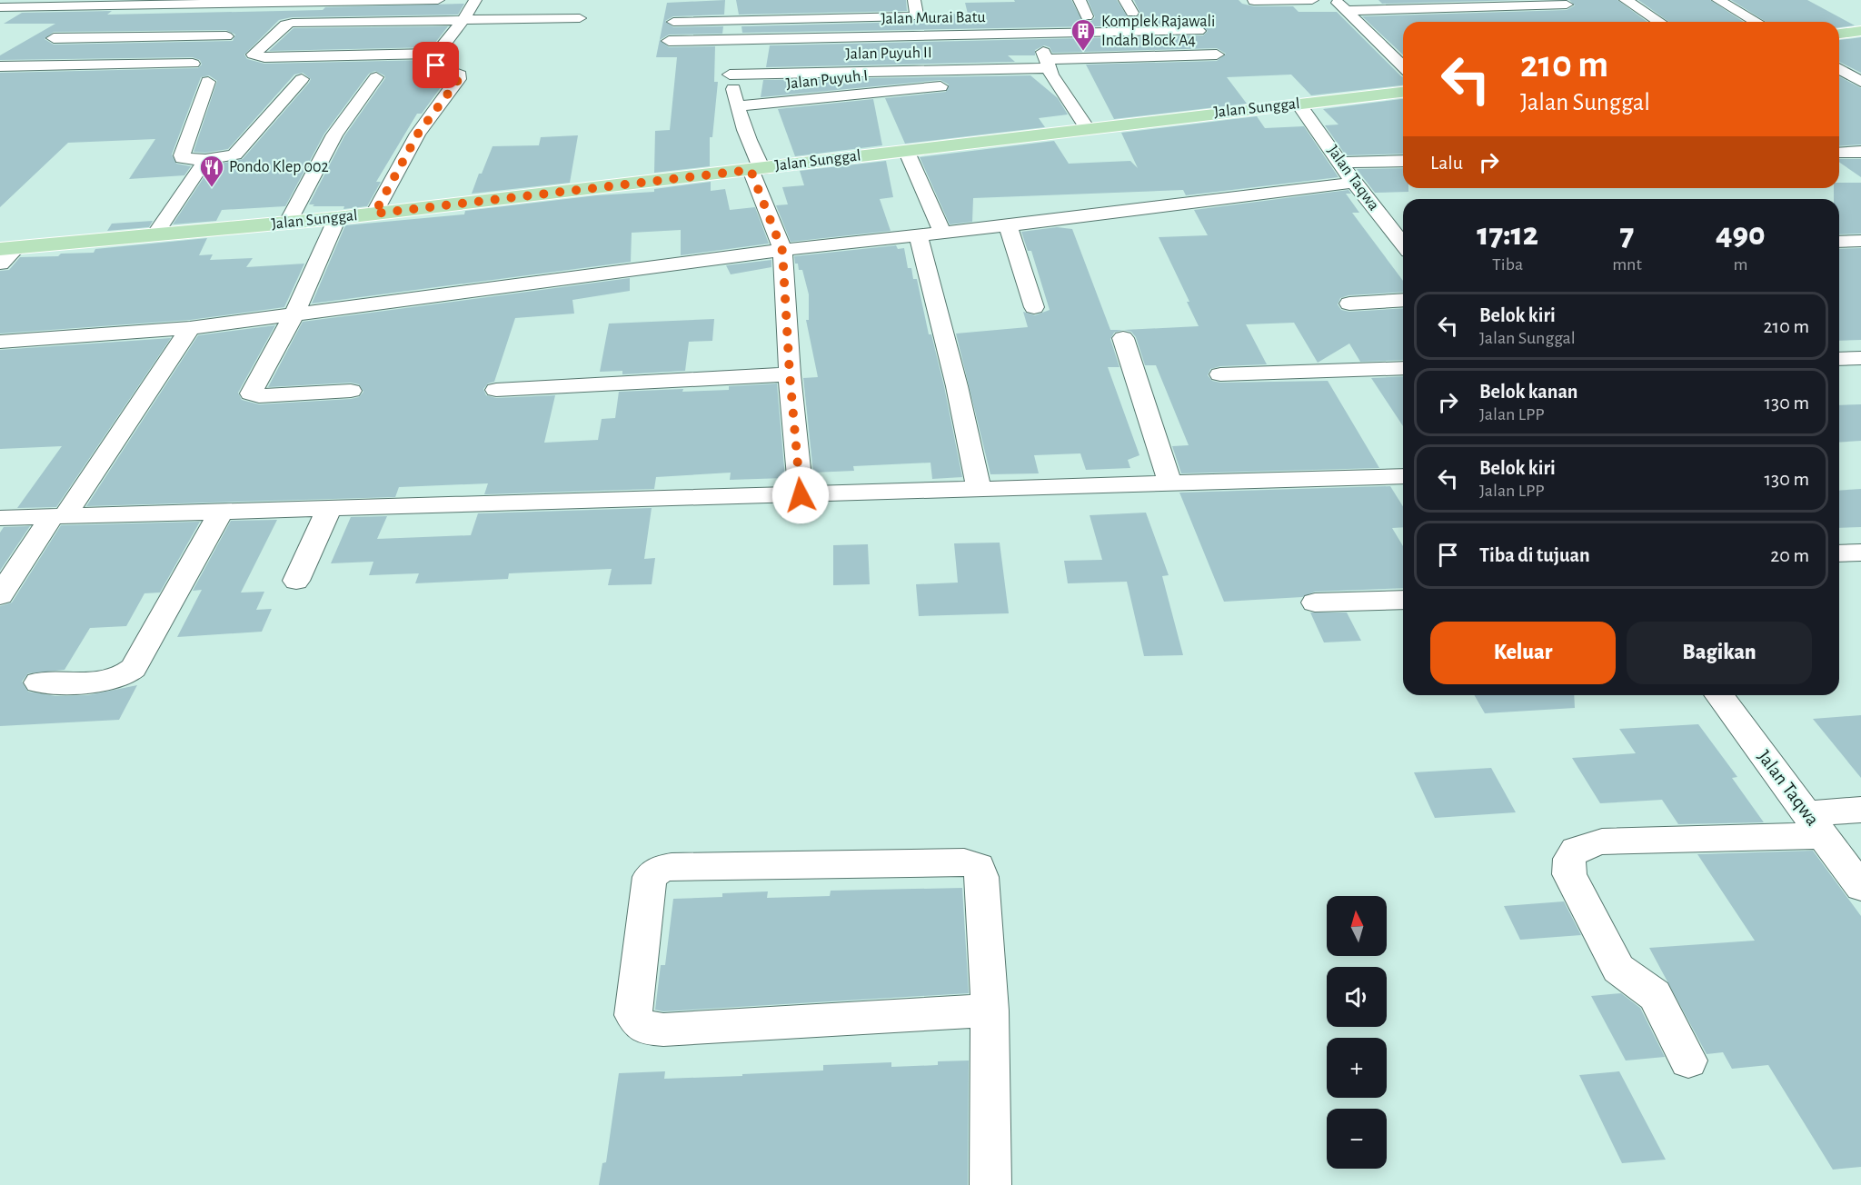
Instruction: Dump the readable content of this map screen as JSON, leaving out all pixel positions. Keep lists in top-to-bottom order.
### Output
{
  "streets": {
    "main road": ["Jalan Sunggal"],
    "street": [
      "Jalan Murai Batu",
      "Jalan Puyuh II",
      "Jalan Puyuh I",
      "Jalan Taqwa"
    ]
  },
  "crossings": [
    ["Jalan Murai Batu", "Jalan Puyuh II"],
    ["Jalan Puyuh II", "Jalan Puyuh I"],
    ["Jalan Sunggal", "Jalan Taqwa"]
  ],
  "places": {
    "building": ["Komplek Rajawali Indah Block A4"],
    "restaurant": ["Pondo Klep 002"]
  },
  "north": "top",
  "page": {
    "turn": ["210 m", "Jalan Sunggal"],
    "then": "Lalu",
    "eta": [
      "17:12",
      "Tiba",
      "7",
      "mnt",
      "490",
      "m"
    ],
    "list": [
      {
        "name": "Belok kiri",
        "note": "Jalan Sunggal",
        "value": "210 m"
      },
      {
        "name": "Belok kanan",
        "note": "Jalan LPP",
        "value": "130 m"
      },
      {
        "name": "Belok kiri",
        "note": "Jalan LPP",
        "value": "130 m"
      },
      {
        "name": "Tiba di tujuan",
        "value": "20 m"
      }
    ],
    "buttons": ["Keluar", "Bagikan"],
    "map_buttons": ["+", "−"]
  }
}
